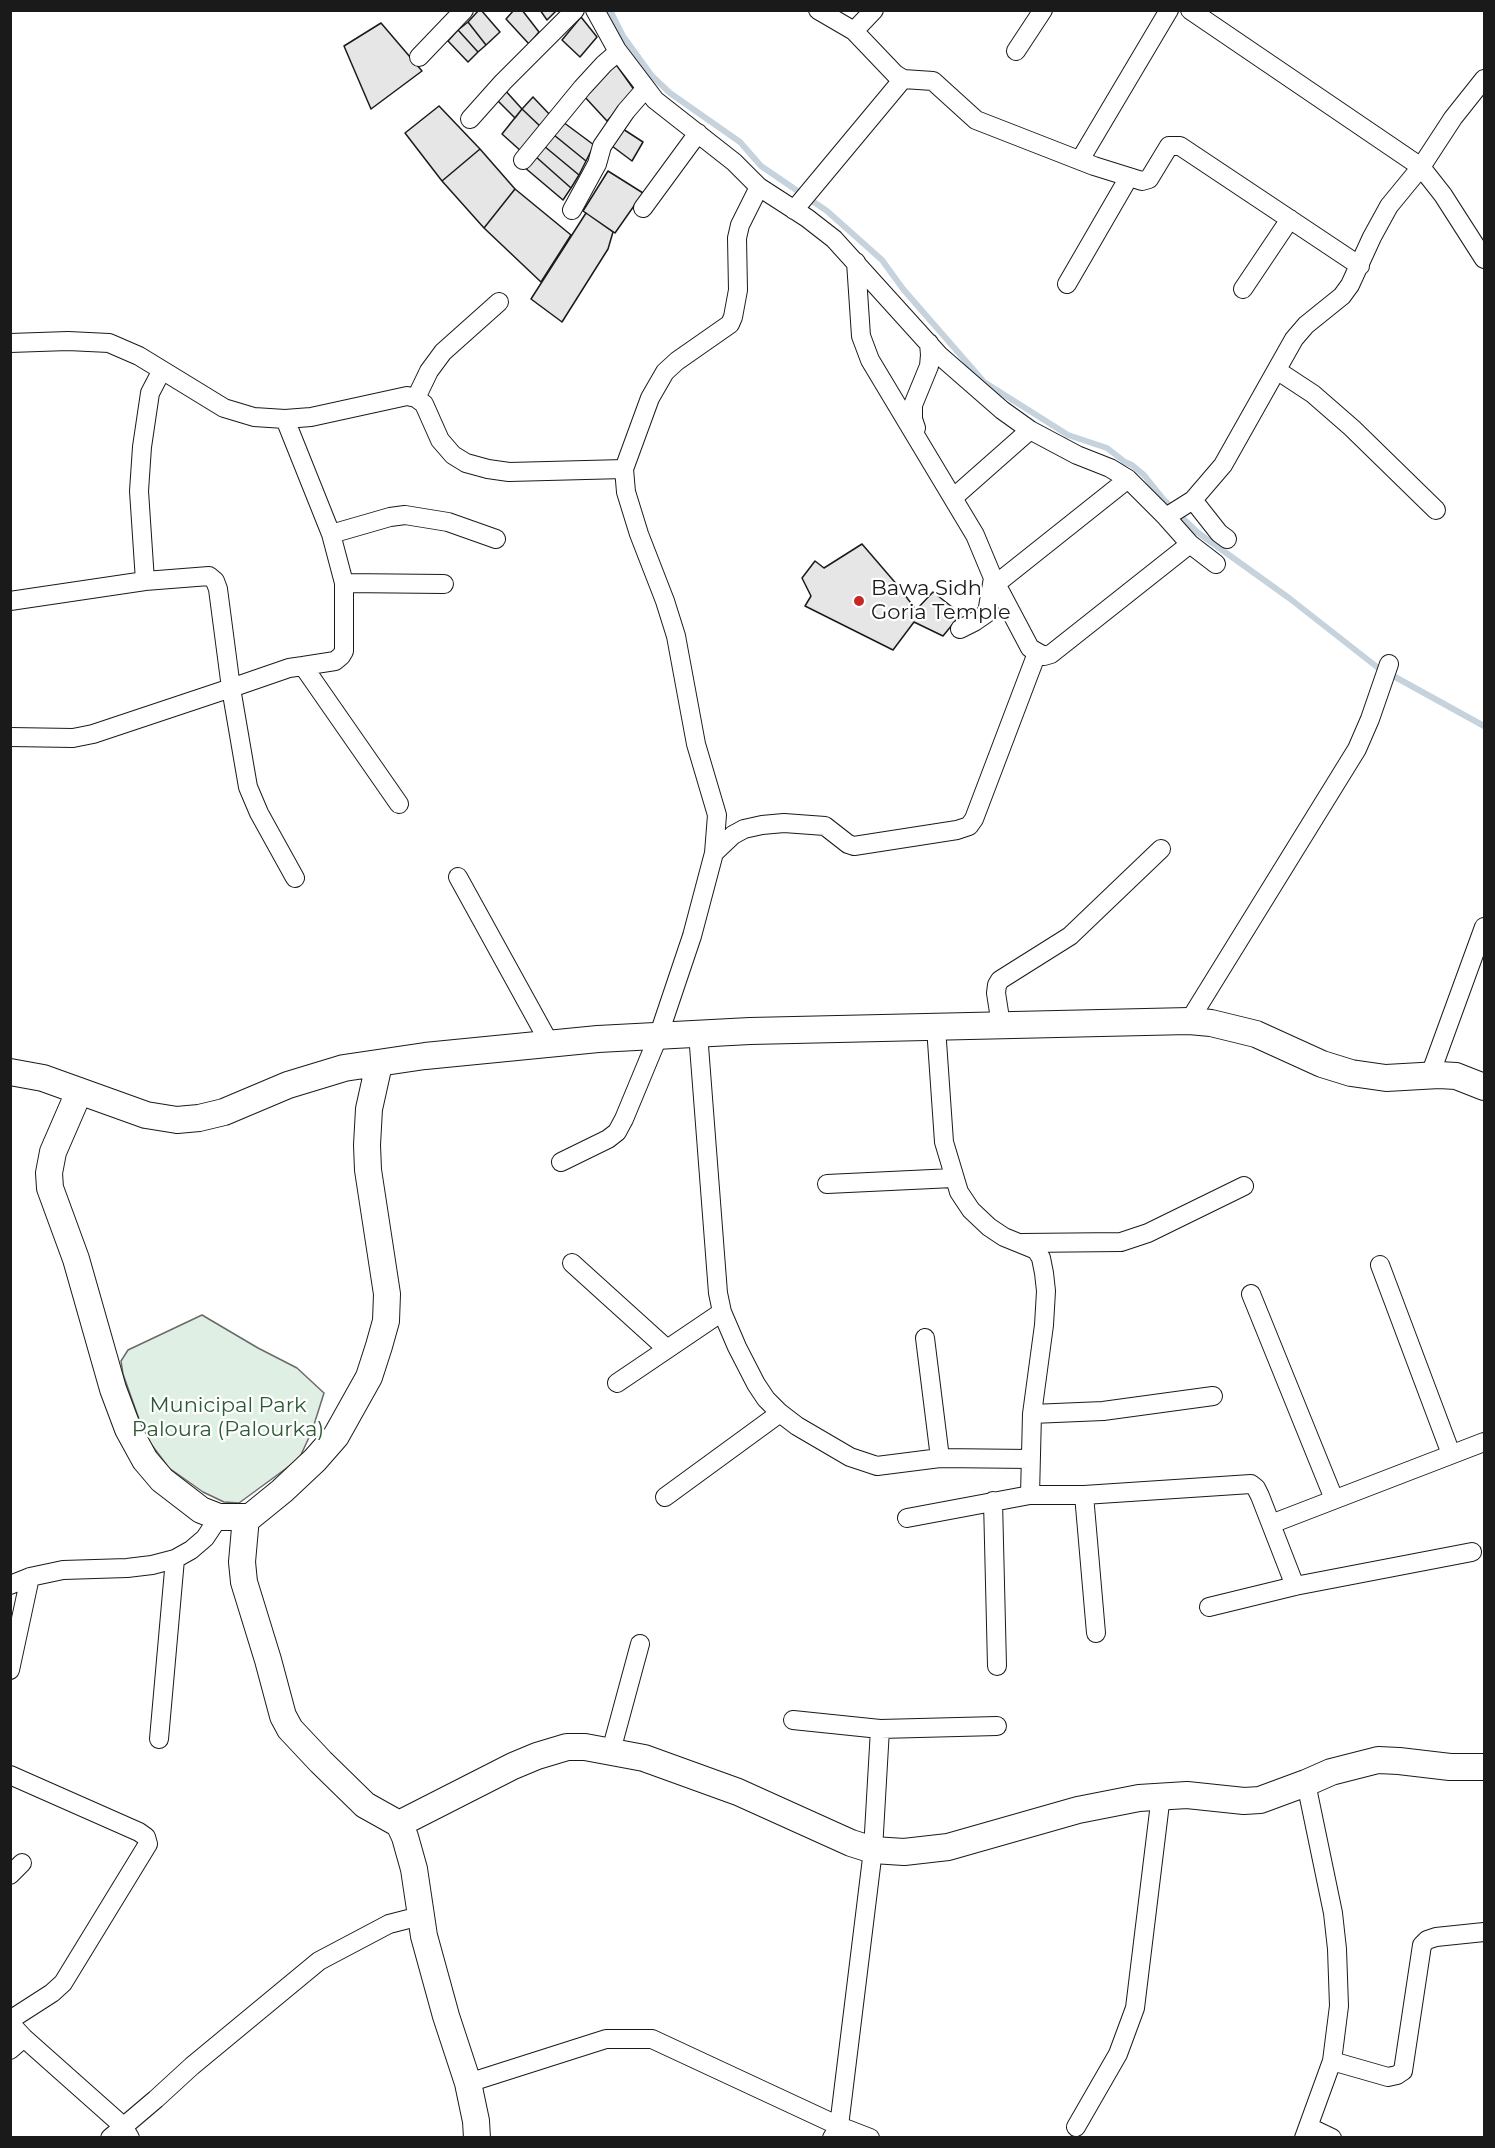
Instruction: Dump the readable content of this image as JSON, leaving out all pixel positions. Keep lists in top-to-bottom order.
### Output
{
  "parks": ["Municipal Park Paloura (Palourka)"],
  "places": ["Bawa Sidh Goria Temple"]
}
